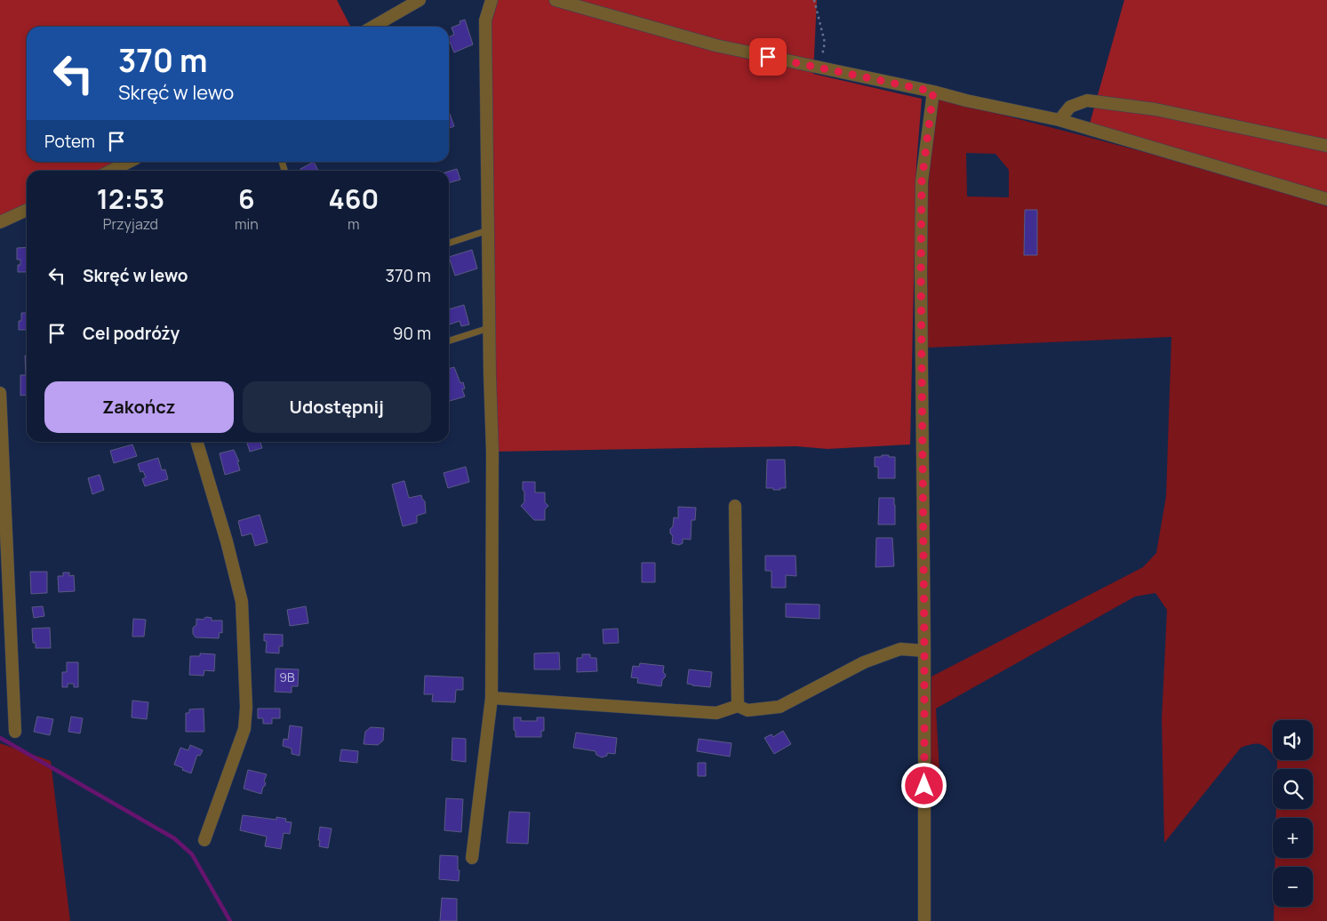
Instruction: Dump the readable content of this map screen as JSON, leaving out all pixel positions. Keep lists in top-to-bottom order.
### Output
{
  "house_numbers": ["9B"],
  "page": {
    "turn": ["370 m", "Skręć w lewo"],
    "then": "Potem",
    "eta": [
      "12:53",
      "Przyjazd",
      "6",
      "min",
      "460",
      "m"
    ],
    "list": [
      {
        "name": "Skręć w lewo",
        "value": "370 m"
      },
      {
        "name": "Cel podróży",
        "value": "90 m"
      }
    ],
    "buttons": ["Zakończ", "Udostępnij"],
    "map_buttons": ["+", "−"]
  }
}
